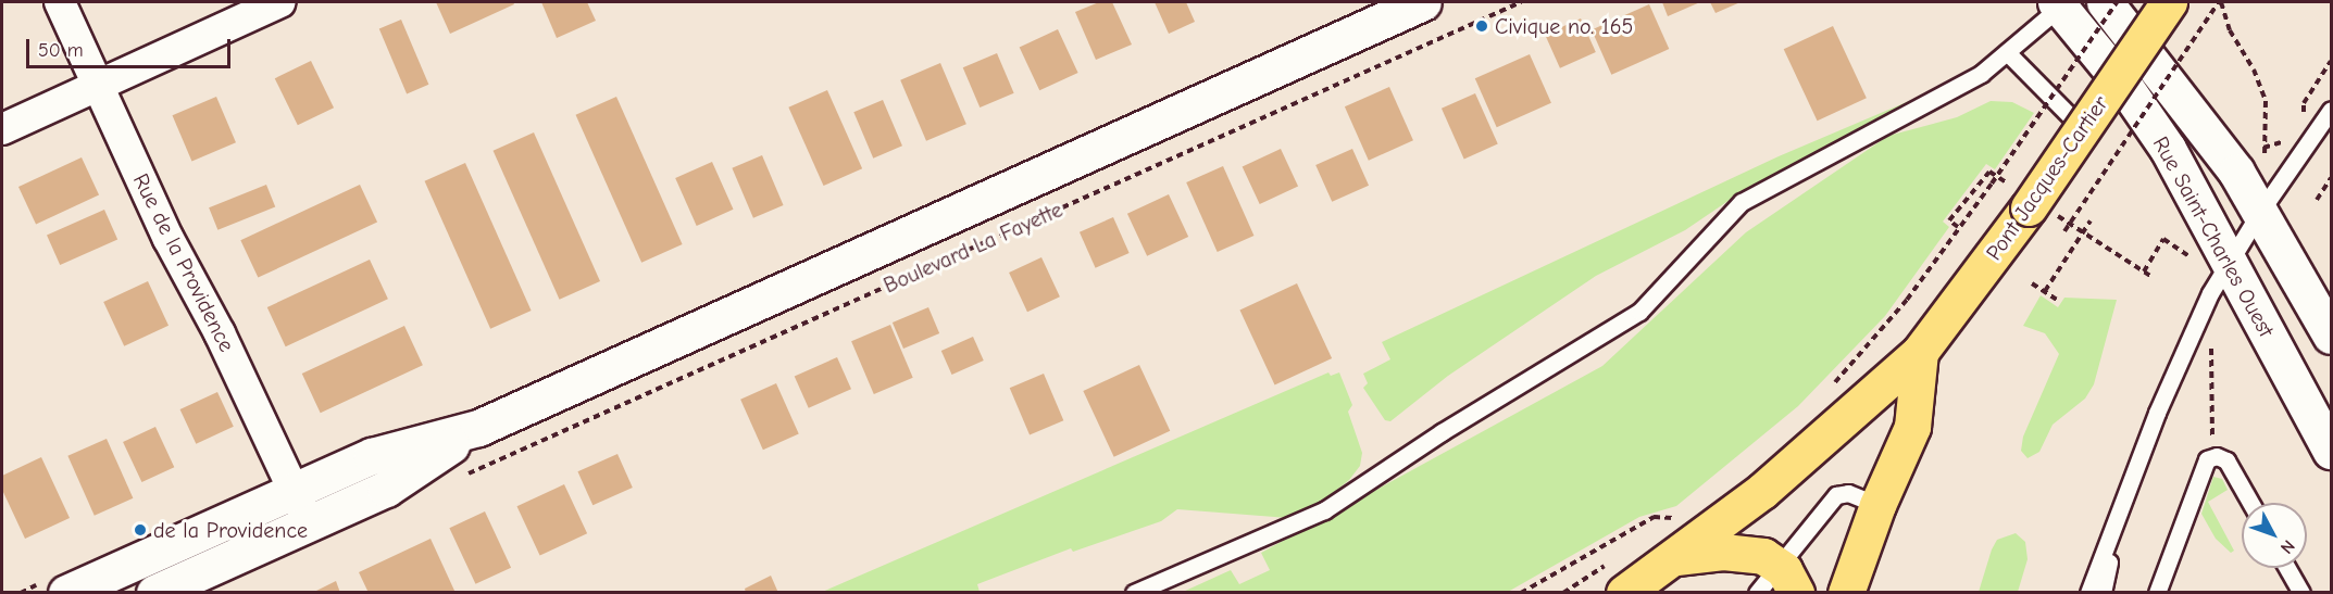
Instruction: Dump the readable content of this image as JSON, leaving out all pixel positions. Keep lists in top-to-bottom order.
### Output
{
  "streets": {
    "main road": ["Pont Jacques-Cartier"],
    "street": ["Rue Saint-Charles Ouest", "Boulevard La Fayette", "Rue de la Providence"]
  },
  "crossings": [
    ["Boulevard La Fayette", "Rue de la Providence"]
  ],
  "places": ["Civique no. 165", "de la Providence"],
  "scale_bar": "50 m",
  "north": "bottom right"
}
